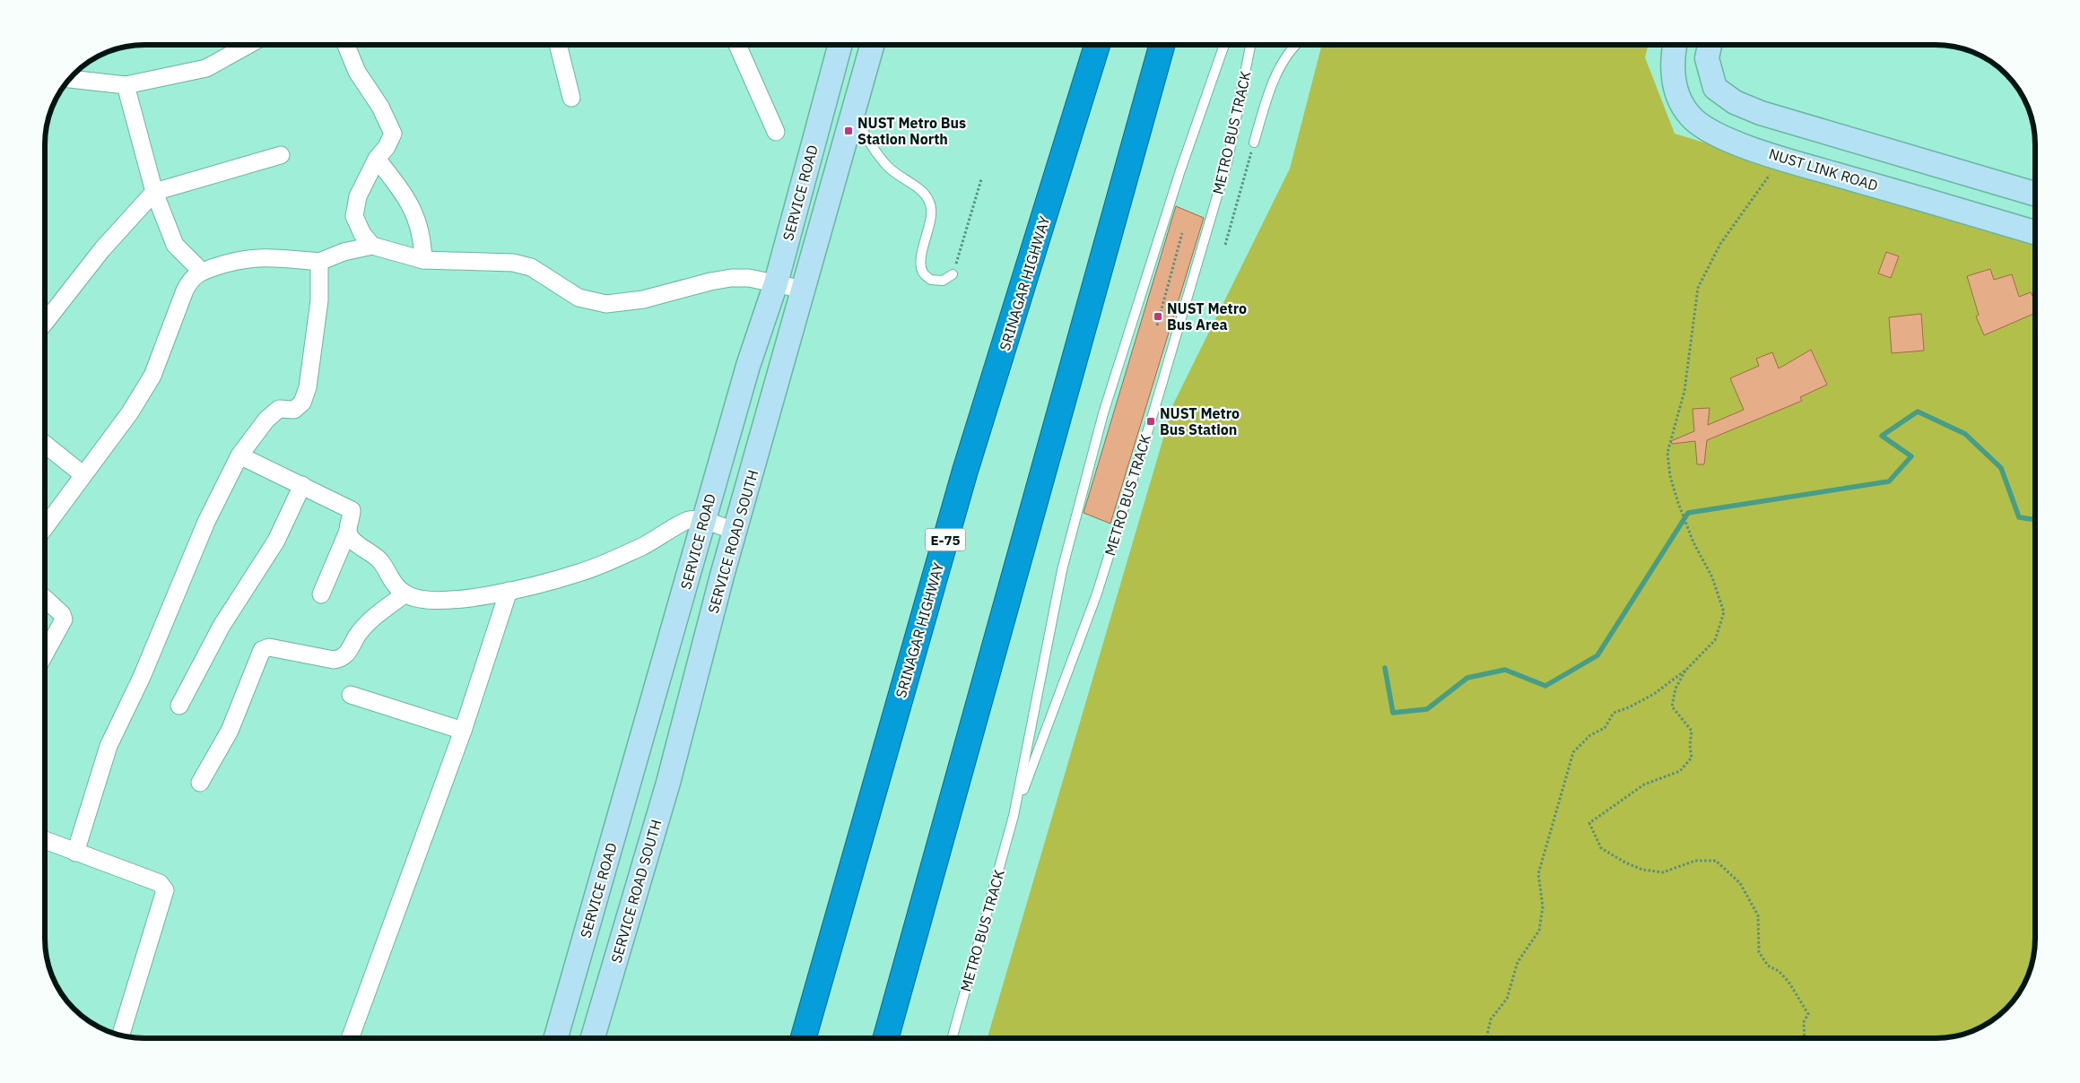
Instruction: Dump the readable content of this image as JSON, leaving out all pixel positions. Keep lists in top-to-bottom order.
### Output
{
  "streets": {
    "highway": ["SRINAGAR HIGHWAY", "E-75"],
    "main road": ["NUST LINK ROAD", "SERVICE ROAD", "SERVICE ROAD SOUTH"],
    "lane": ["METRO BUS TRACK"]
  },
  "places": {
    "transit": ["NUST Metro Bus Station North", "NUST Metro Bus Area", "NUST Metro Bus Station"]
  }
}
